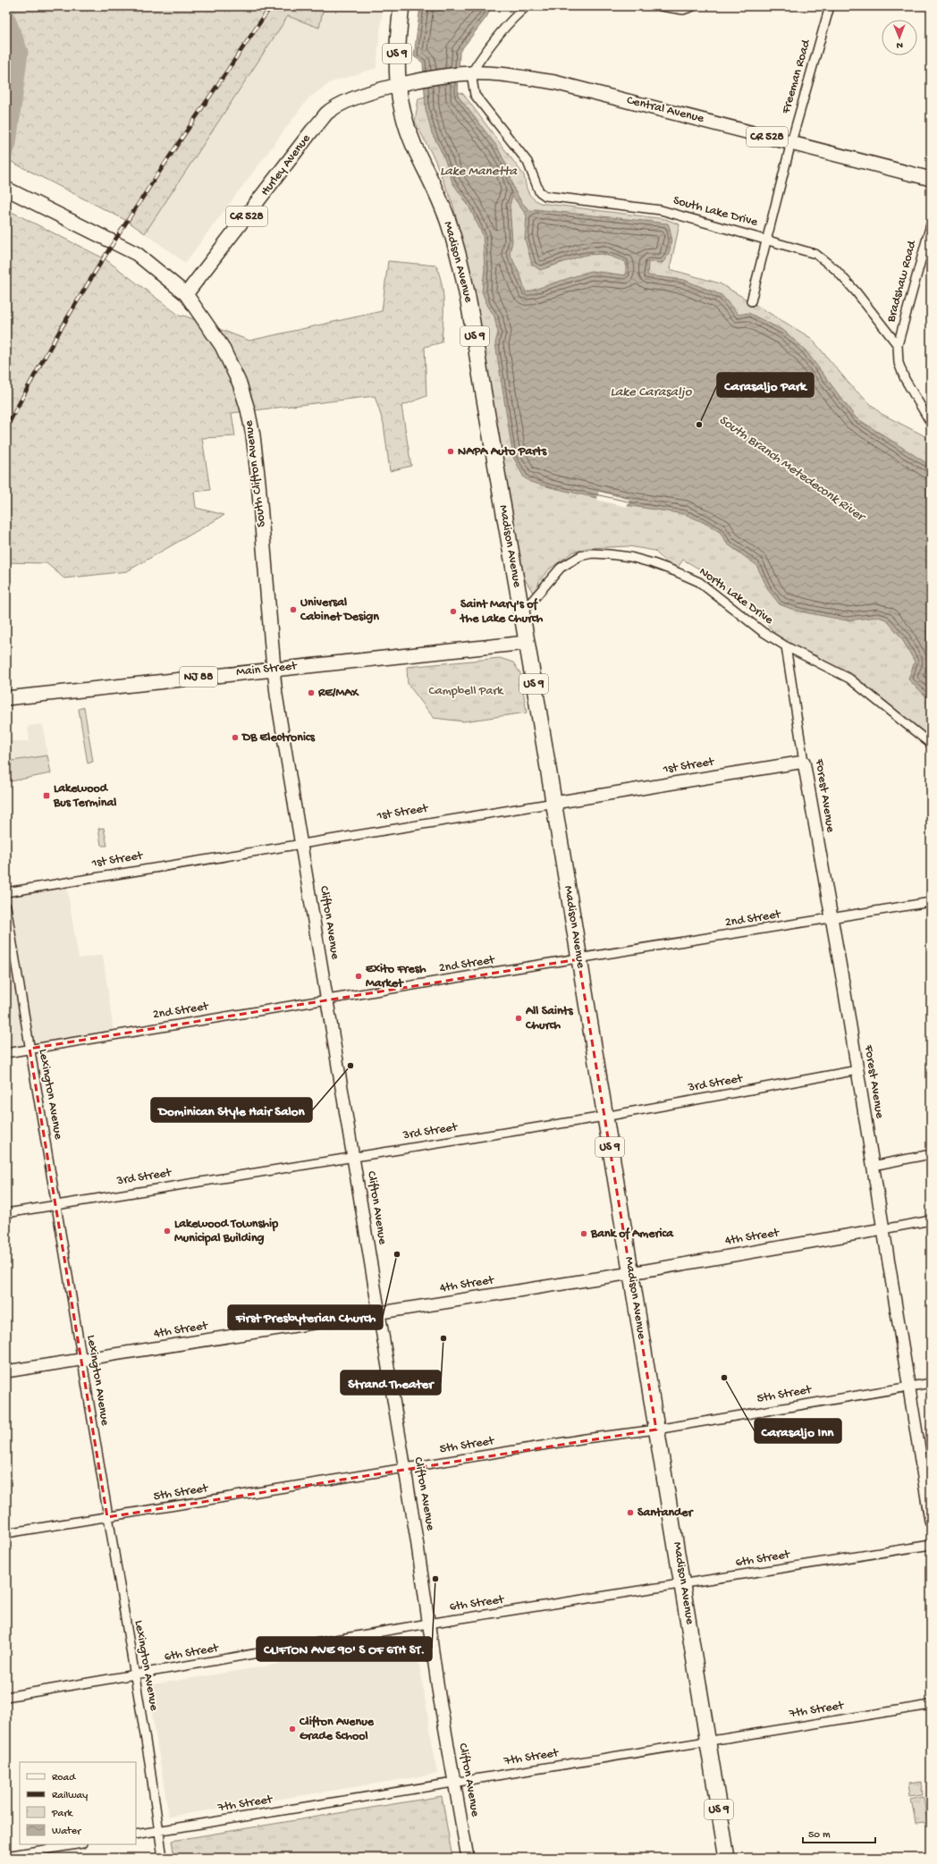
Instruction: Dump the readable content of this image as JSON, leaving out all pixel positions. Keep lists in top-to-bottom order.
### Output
{
  "streets": {
    "highway": ["US 9", "Madison Avenue"],
    "main road": [
      "Central Avenue",
      "CR 528",
      "Hurley Avenue",
      "South Clifton Avenue",
      "Main Street",
      "NJ 88"
    ],
    "street": [
      "Freeman Road",
      "South Lake Drive",
      "Bradshaw Road",
      "North Lake Drive",
      "1st Street",
      "Forest Avenue",
      "2nd Street",
      "Clifton Avenue",
      "3rd Street",
      "Lexington Avenue",
      "4th Street",
      "5th Street",
      "6th Street",
      "7th Street"
    ]
  },
  "crossings": [
    ["Freeman Road", "Central Avenue"],
    ["Freeman Road", "South Lake Drive"],
    ["Central Avenue", "Hurley Avenue"],
    ["Central Avenue", "South Lake Drive"],
    ["Central Avenue", "Madison Avenue"],
    ["Hurley Avenue", "Madison Avenue"],
    ["Hurley Avenue", "South Clifton Avenue"],
    ["South Lake Drive", "Bradshaw Road"],
    ["Madison Avenue", "North Lake Drive"],
    ["Madison Avenue", "Main Street"],
    ["Madison Avenue", "1st Street"],
    ["Madison Avenue", "2nd Street"],
    ["Madison Avenue", "3rd Street"],
    ["Madison Avenue", "4th Street"],
    ["Madison Avenue", "5th Street"],
    ["Madison Avenue", "6th Street"],
    ["Madison Avenue", "7th Street"],
    ["South Clifton Avenue", "Main Street"],
    ["South Clifton Avenue", "Clifton Avenue"],
    ["North Lake Drive", "Forest Avenue"],
    ["Main Street", "Clifton Avenue"],
    ["1st Street", "Forest Avenue"],
    ["1st Street", "Clifton Avenue"],
    ["Forest Avenue", "2nd Street"],
    ["Forest Avenue", "3rd Street"],
    ["Forest Avenue", "4th Street"],
    ["Forest Avenue", "5th Street"],
    ["2nd Street", "Clifton Avenue"],
    ["2nd Street", "Lexington Avenue"],
    ["Clifton Avenue", "3rd Street"],
    ["Clifton Avenue", "4th Street"],
    ["Clifton Avenue", "5th Street"],
    ["Clifton Avenue", "6th Street"],
    ["Clifton Avenue", "7th Street"],
    ["3rd Street", "Lexington Avenue"],
    ["Lexington Avenue", "4th Street"],
    ["Lexington Avenue", "5th Street"],
    ["Lexington Avenue", "6th Street"],
    ["Lexington Avenue", "7th Street"]
  ],
  "water": ["Lake Manetta", "Lake Carasaljo", "South Branch Metedeconk River"],
  "parks": ["Campbell Park"],
  "places": {
    "other": [
      "Carasaljo Park",
      "NAPA Auto Parts",
      "Universal Cabinet Design",
      "Saint Mary's of the Lake Church",
      "RE/MAX",
      "DB Electronics",
      "Exito Fresh Market",
      "All Saints Church",
      "Dominican Style Hair Salon",
      "Lakewood Township Municipal Building",
      "Bank of America",
      "First Presbyterian Church",
      "Strand Theater",
      "Carasaljo Inn",
      "Santander",
      "CLIFTON AVE 90' S OF 6TH ST.",
      "Clifton Avenue Grade School"
    ],
    "transit": ["Lakewood Bus Terminal"]
  },
  "legend": [
    "Road",
    "Railway",
    "Park",
    "Water"
  ],
  "scale_bar": "50 m",
  "north": "bottom"
}
